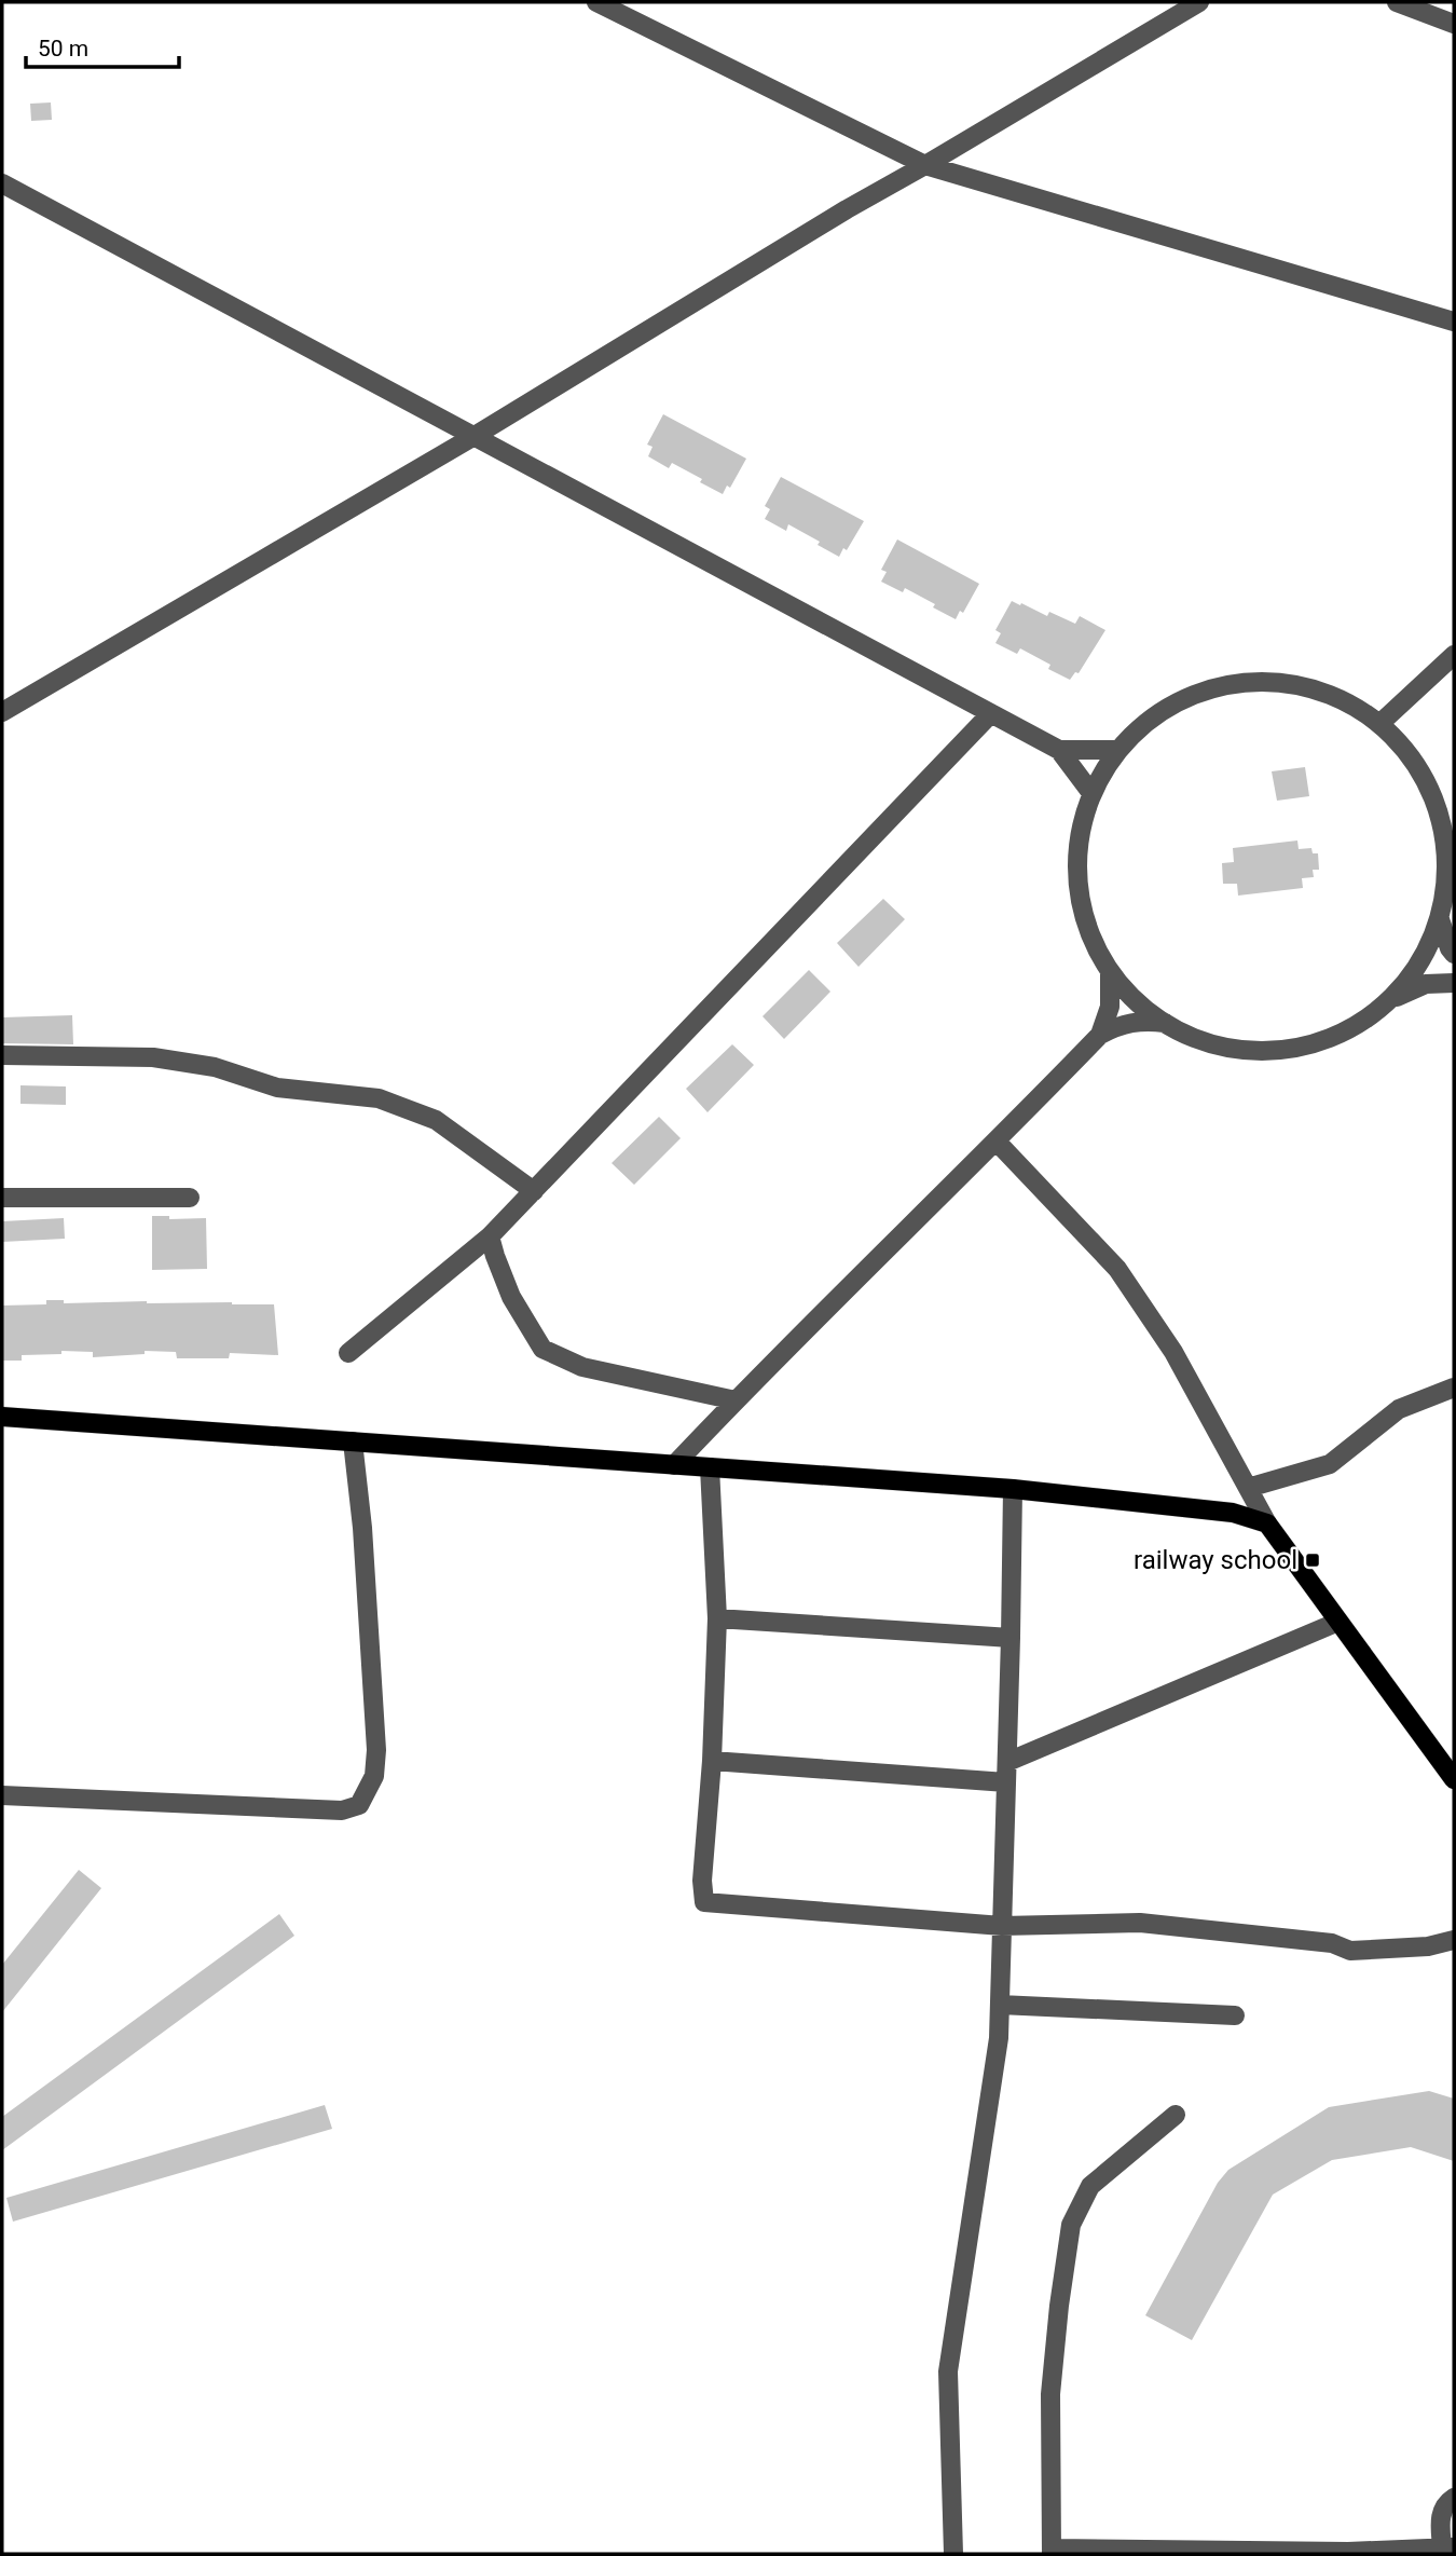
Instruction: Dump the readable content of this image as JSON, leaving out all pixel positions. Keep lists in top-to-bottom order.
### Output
{
  "places": {
    "transit": ["railway school"]
  },
  "scale_bar": "50 m"
}
